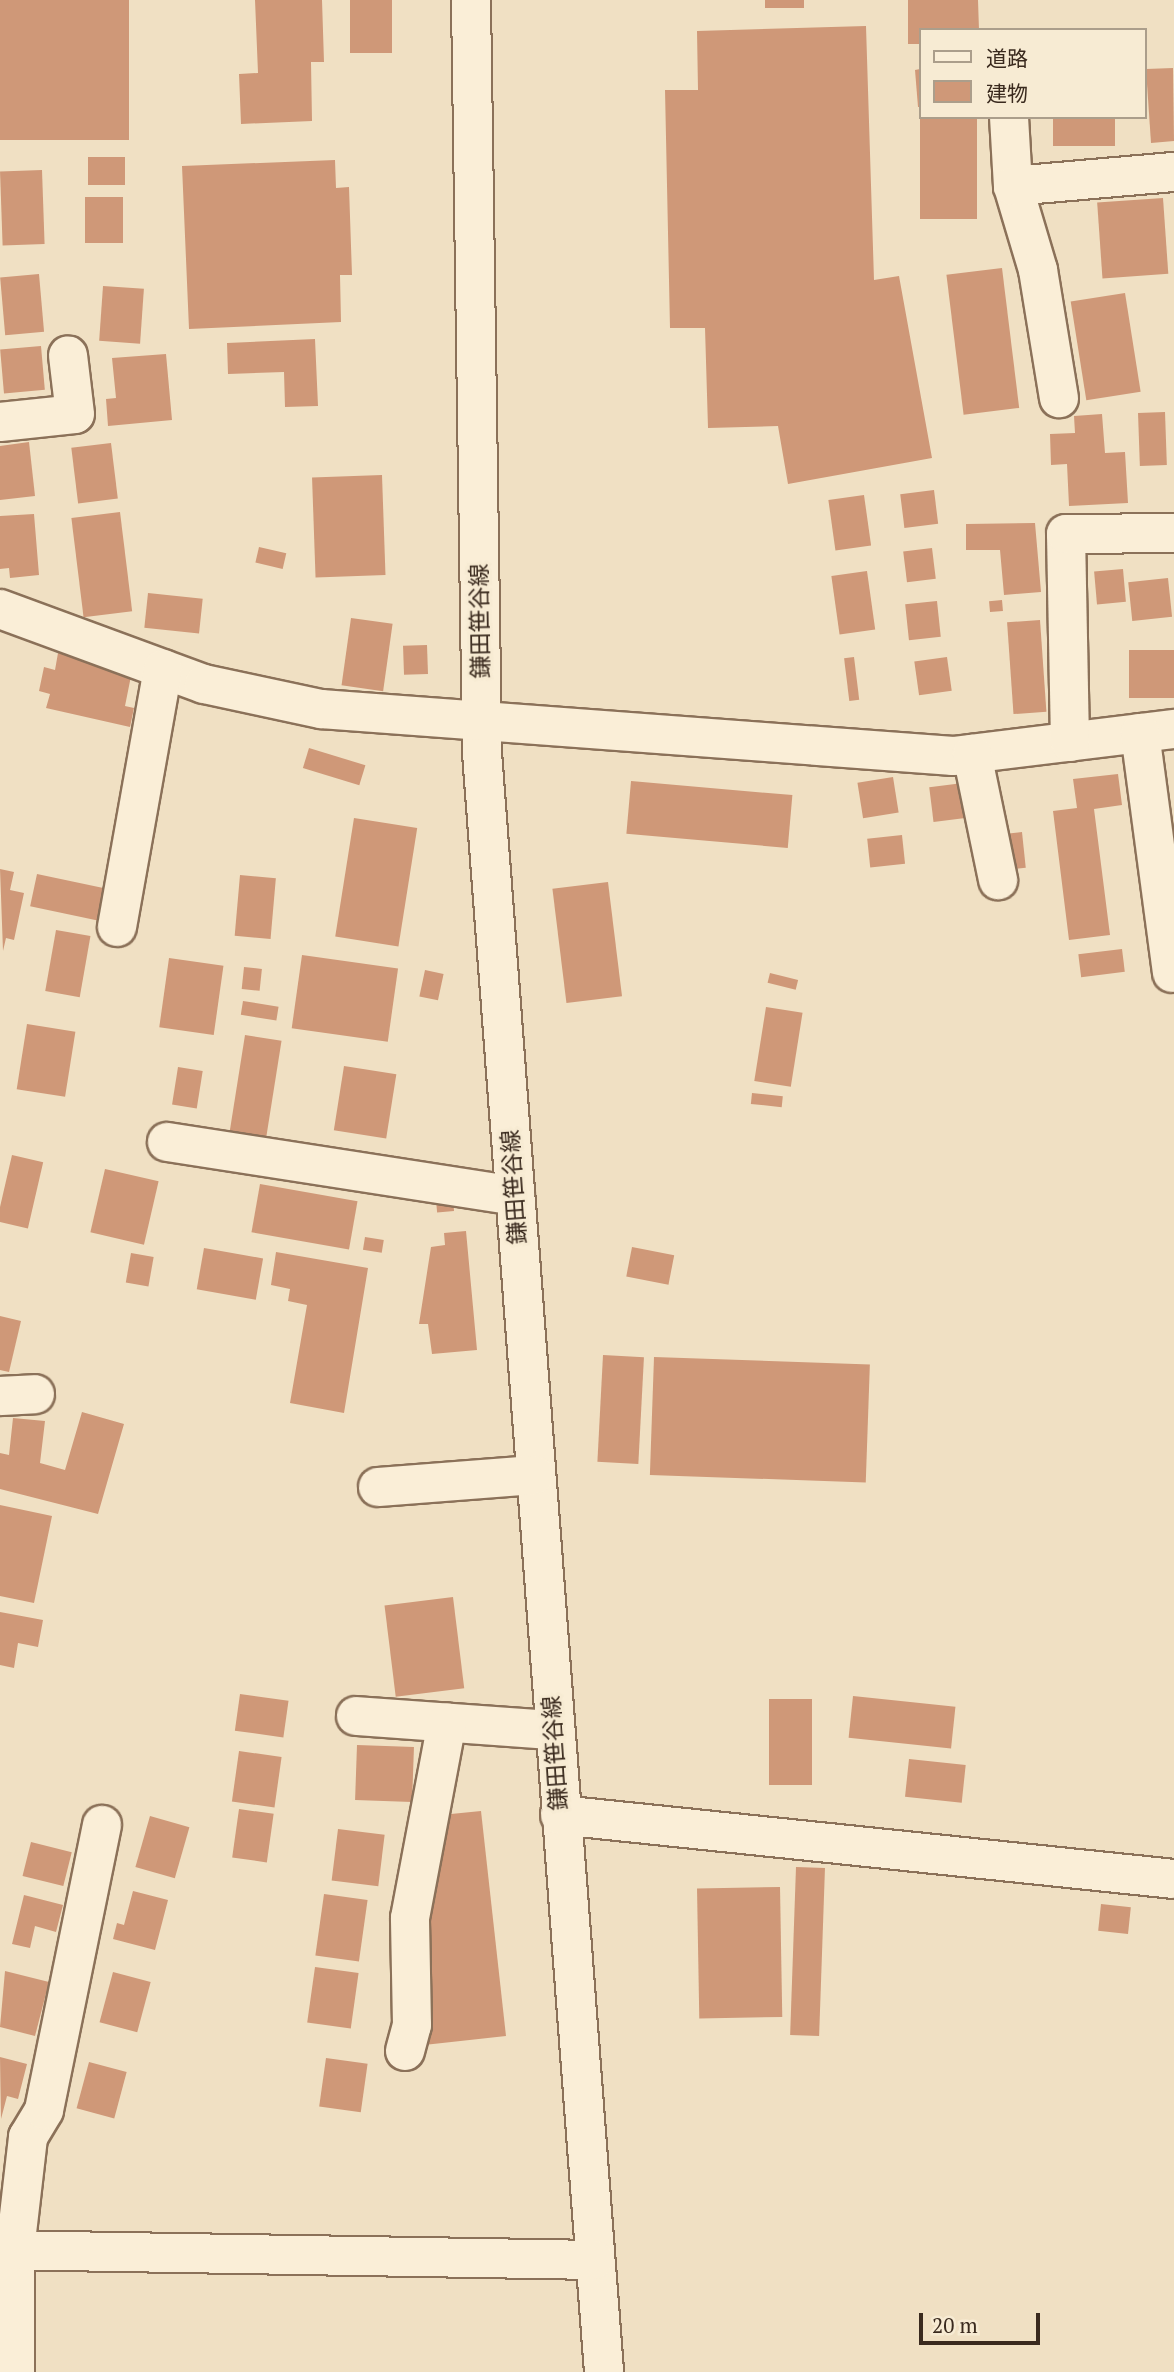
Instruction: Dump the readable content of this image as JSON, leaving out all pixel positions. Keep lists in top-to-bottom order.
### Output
{
  "streets": {
    "street": ["鎌田笹谷線"]
  },
  "legend": ["道路", "建物"],
  "scale_bar": "20 m"
}
